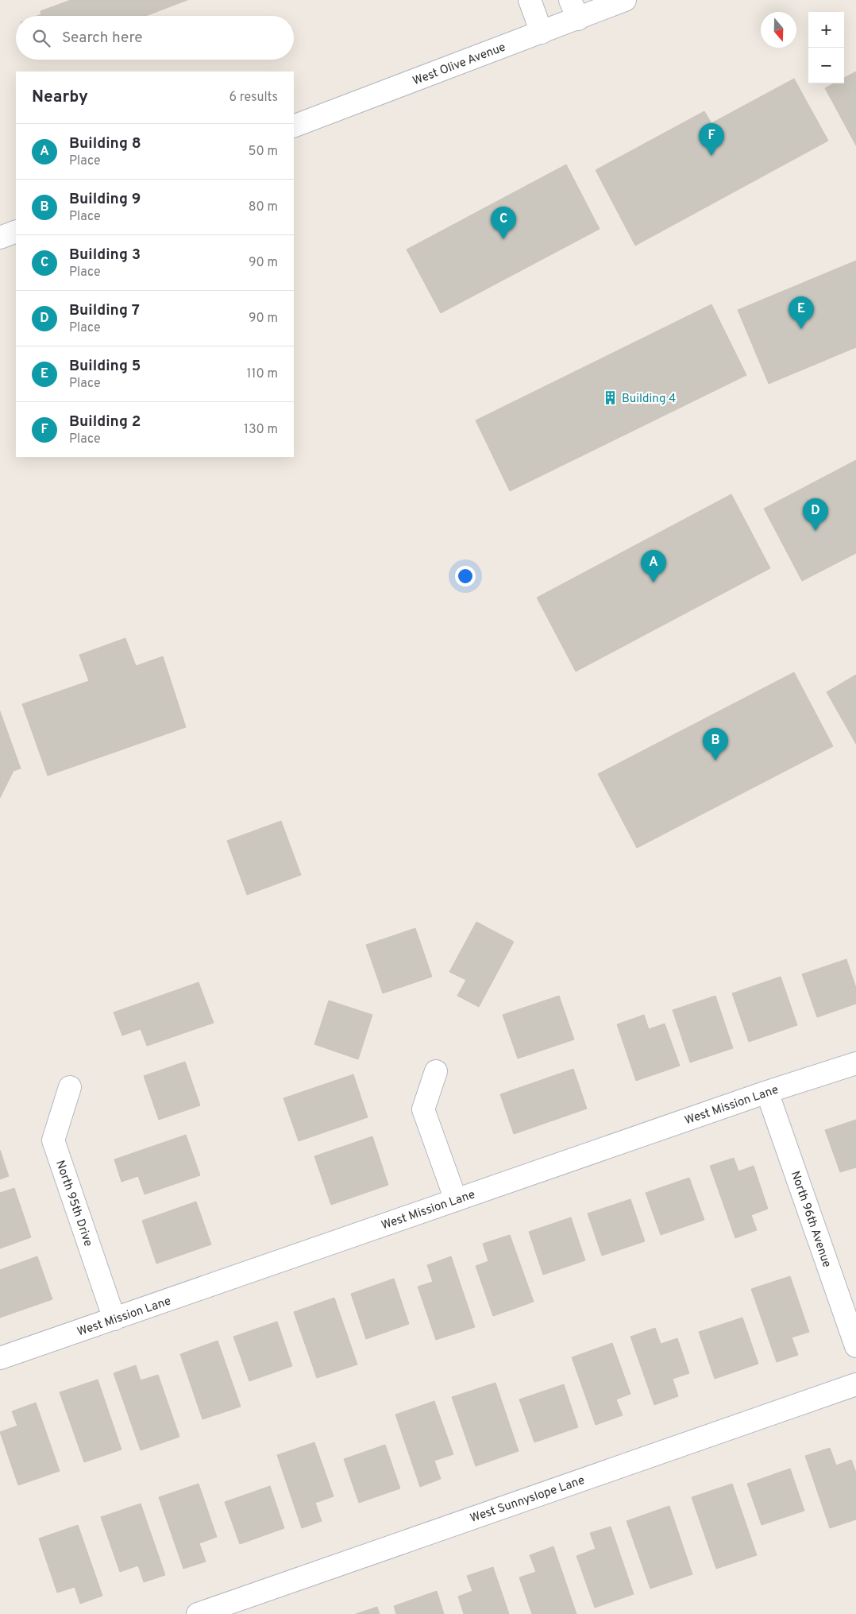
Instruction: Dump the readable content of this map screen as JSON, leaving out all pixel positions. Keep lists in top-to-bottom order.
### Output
{
  "streets": {
    "street": [
      "West Olive Avenue",
      "West Mission Lane",
      "North 95th Drive",
      "North 96th Avenue",
      "West Sunnyslope Lane"
    ]
  },
  "crossings": [
    ["West Mission Lane", "North 95th Drive"],
    ["West Mission Lane", "North 96th Avenue"]
  ],
  "places": {
    "building": ["Building 4"]
  },
  "north": "bottom",
  "page": {
    "map_buttons": ["+", "−"],
    "search": "Search here",
    "heading": ["Nearby", "6 results"],
    "pins": [
      "F",
      "C",
      "E",
      "D",
      "A",
      "B"
    ],
    "list": [
      {
        "mark": "A",
        "name": "Building 8",
        "note": "Place",
        "value": "50 m"
      },
      {
        "mark": "B",
        "name": "Building 9",
        "note": "Place",
        "value": "80 m"
      },
      {
        "mark": "C",
        "name": "Building 3",
        "note": "Place",
        "value": "90 m"
      },
      {
        "mark": "D",
        "name": "Building 7",
        "note": "Place",
        "value": "90 m"
      },
      {
        "mark": "E",
        "name": "Building 5",
        "note": "Place",
        "value": "110 m"
      },
      {
        "mark": "F",
        "name": "Building 2",
        "note": "Place",
        "value": "130 m"
      }
    ]
  }
}
